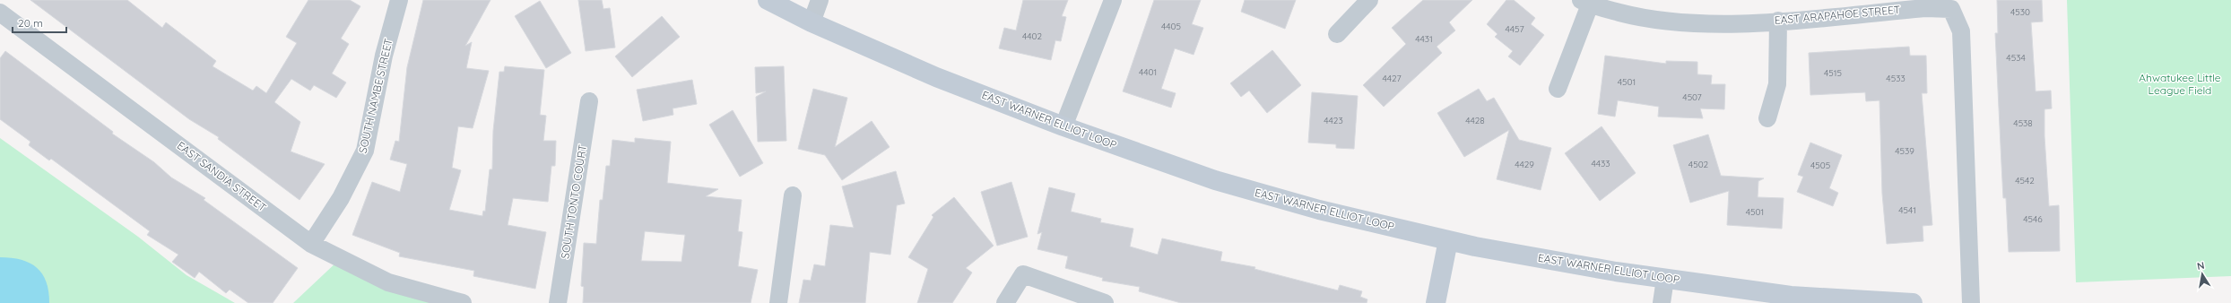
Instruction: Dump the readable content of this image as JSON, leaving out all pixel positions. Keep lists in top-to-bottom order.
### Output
{
  "streets": {
    "main road": ["EAST WARNER ELLIOT LOOP"],
    "street": [
      "EAST ARAPAHOE STREET",
      "SOUTH NAMBE STREET",
      "EAST SANDIA STREET",
      "SOUTH TONTO COURT"
    ]
  },
  "crossings": [
    ["SOUTH NAMBE STREET", "EAST SANDIA STREET"]
  ],
  "parks": ["Ahwatukee Little League Field"],
  "house_numbers": [
    "4530",
    "4405",
    "4457",
    "4402",
    "4431",
    "4534",
    "4401",
    "4515",
    "4427",
    "4533",
    "4501",
    "4507",
    "4423",
    "4428",
    "4538",
    "4539",
    "4433",
    "4429",
    "4502",
    "4505",
    "4542",
    "4541",
    "4501",
    "4546"
  ],
  "scale_bar": "20 m",
  "north": "top"
}
